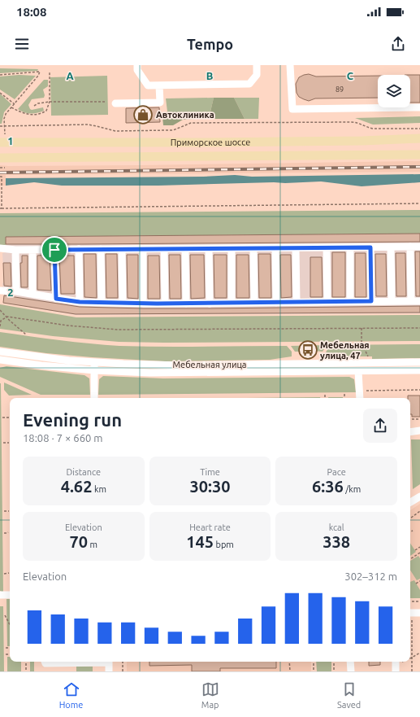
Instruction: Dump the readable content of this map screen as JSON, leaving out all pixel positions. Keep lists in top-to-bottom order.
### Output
{
  "streets": {
    "main road": ["Приморское шоссе"],
    "street": ["Мебельная улица"]
  },
  "places": {
    "shop": ["Автоклиника"],
    "bus stop": ["Мебельная улица, 47"]
  },
  "house_numbers": ["89"],
  "page": {
    "status": "18:08",
    "header": "Tempo",
    "heading": ["Evening run", "18:08 · 7 × 660 m"],
    "stats": [
      ["Distance", "4.62 km"],
      ["Time", "30:30"],
      ["Pace", "6:36 /km"],
      ["Elevation", "70 m"],
      ["Heart rate", "145 bpm"],
      ["kcal", "338"]
    ],
    "chart": ["Elevation", "302–312 m"],
    "tabs": ["Home", "Map", "Saved"]
  },
  "grid": {
    "columns": ["A", "B", "C"],
    "rows": ["1", "2"]
  }
}
